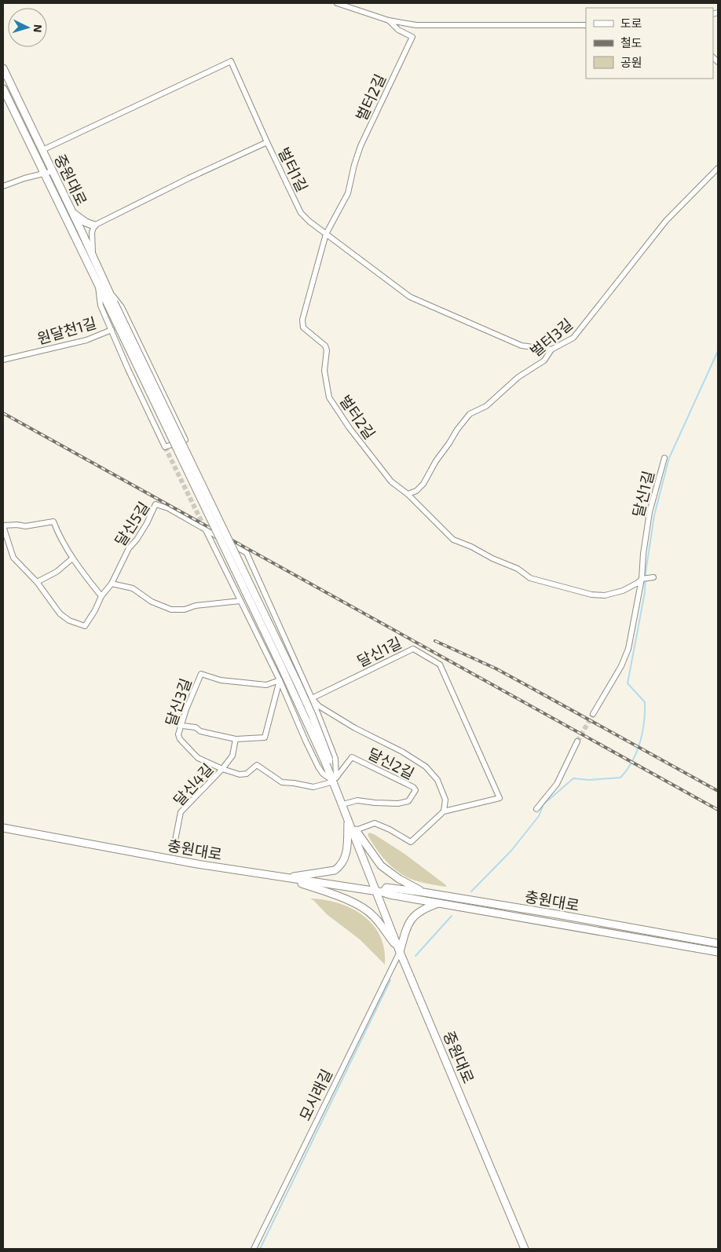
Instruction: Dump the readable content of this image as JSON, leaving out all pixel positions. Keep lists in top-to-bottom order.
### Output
{
  "streets": {
    "street": [
      "벌터2길",
      "벌터1길",
      "중원대로",
      "원달천1길",
      "벌터3길",
      "달신1길",
      "달신5길",
      "달신3길",
      "달신2길",
      "달신4길",
      "충원대로",
      "모시래길"
    ]
  },
  "crossings": [
    ["벌터2길", "벌터1길"],
    ["벌터2길", "벌터3길"],
    ["벌터2길", "달신1길"],
    ["벌터1길", "중원대로"],
    ["벌터1길", "벌터3길"],
    ["중원대로", "원달천1길"],
    ["중원대로", "달신1길"],
    ["중원대로", "달신3길"],
    ["중원대로", "달신2길"],
    ["중원대로", "충원대로"],
    ["중원대로", "모시래길"],
    ["달신3길", "달신2길"],
    ["달신3길", "달신4길"]
  ],
  "legend": ["도로", "철도", "공원"],
  "north": "right"
}
